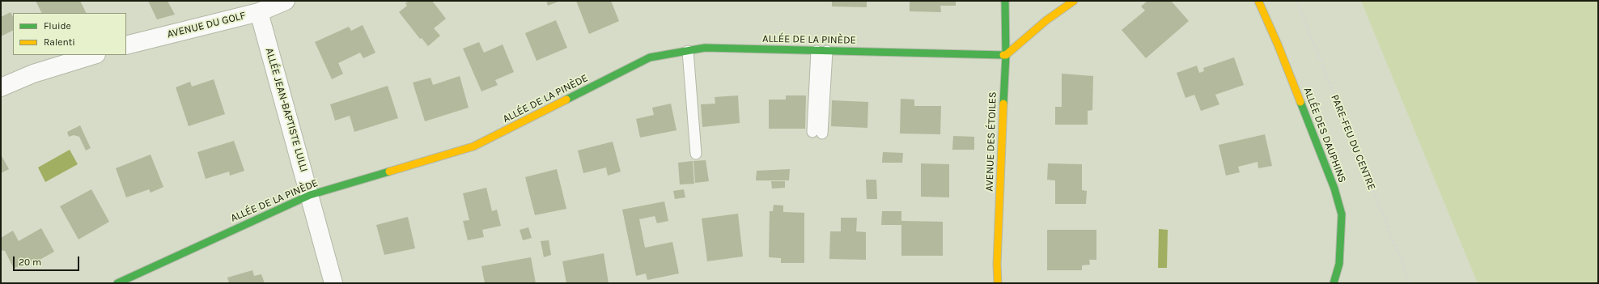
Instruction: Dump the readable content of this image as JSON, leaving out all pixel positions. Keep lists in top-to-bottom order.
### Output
{
  "streets": {
    "street": [
      "AVENUE DU GOLF",
      "ALLÉE DE LA PINÈDE",
      "ALLÉE JEAN-BAPTISTE LULLI",
      "ALLÉE DES DAUPHINS",
      "AVENUE DES ÉTOILES"
    ],
    "path": ["PARE-FEU DU CENTRE"]
  },
  "crossings": [
    ["AVENUE DU GOLF", "ALLÉE JEAN-BAPTISTE LULLI"],
    ["ALLÉE DE LA PINÈDE", "ALLÉE JEAN-BAPTISTE LULLI"],
    ["ALLÉE DE LA PINÈDE", "AVENUE DES ÉTOILES"]
  ],
  "legend": ["Fluide", "Ralenti"],
  "scale_bar": "20 m"
}
